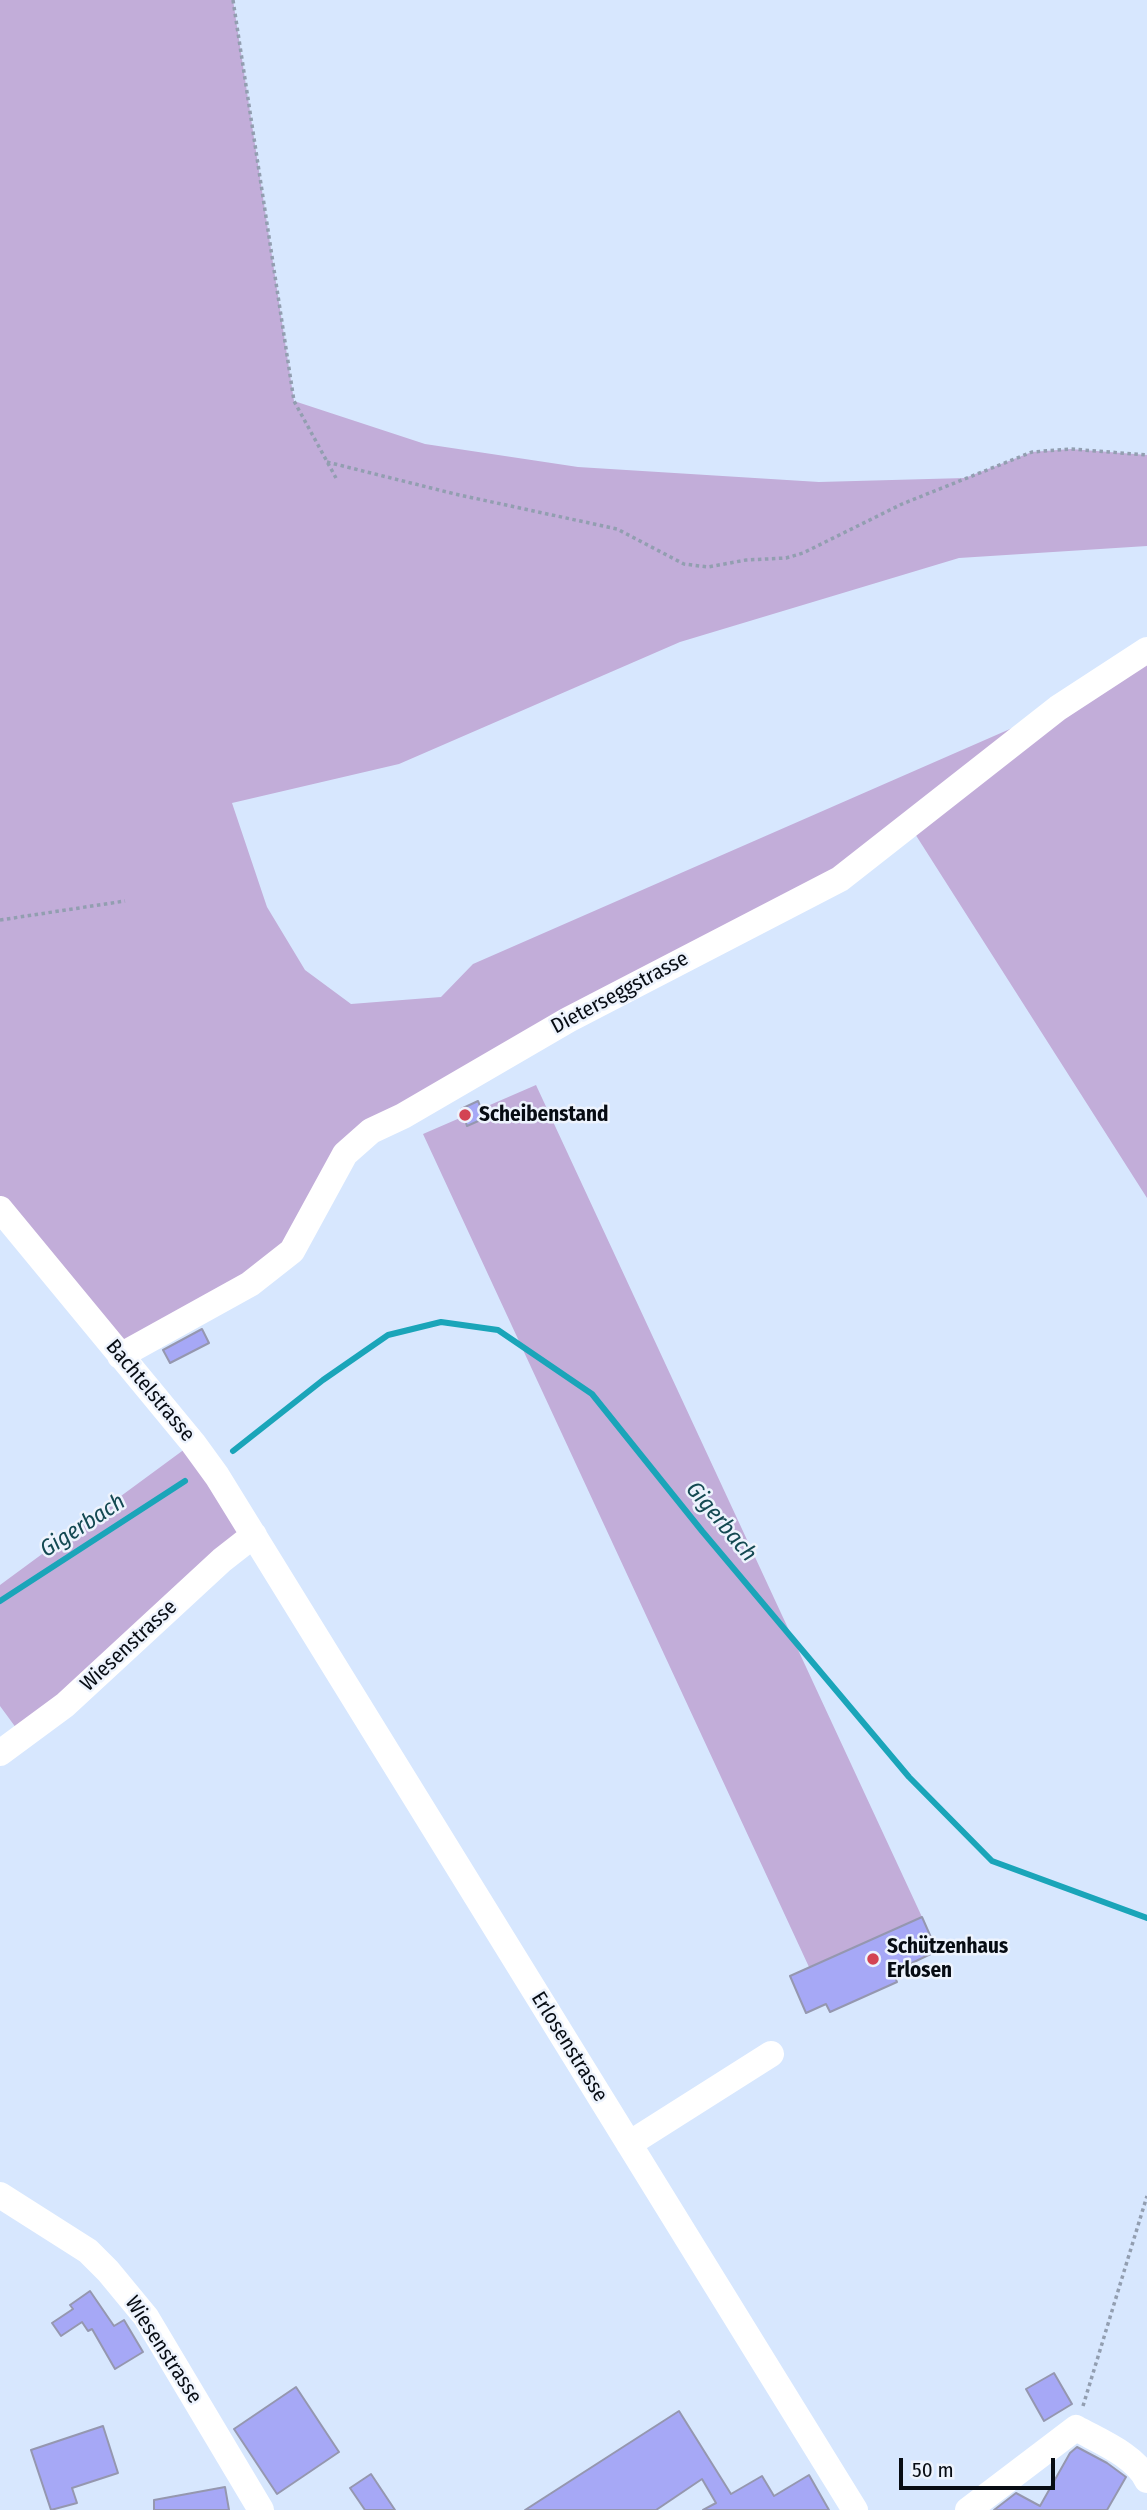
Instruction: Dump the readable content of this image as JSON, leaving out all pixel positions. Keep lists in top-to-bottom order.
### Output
{
  "streets": {
    "street": [
      "Dieterseggstrasse",
      "Bachtelstrasse",
      "Wiesenstrasse",
      "Erlosenstrasse"
    ]
  },
  "crossings": [
    ["Dieterseggstrasse", "Bachtelstrasse"],
    ["Bachtelstrasse", "Wiesenstrasse"],
    ["Bachtelstrasse", "Erlosenstrasse"]
  ],
  "water": ["Gigerbach"],
  "places": ["Scheibenstand", "Schützenhaus Erlosen"],
  "scale_bar": "50 m"
}
